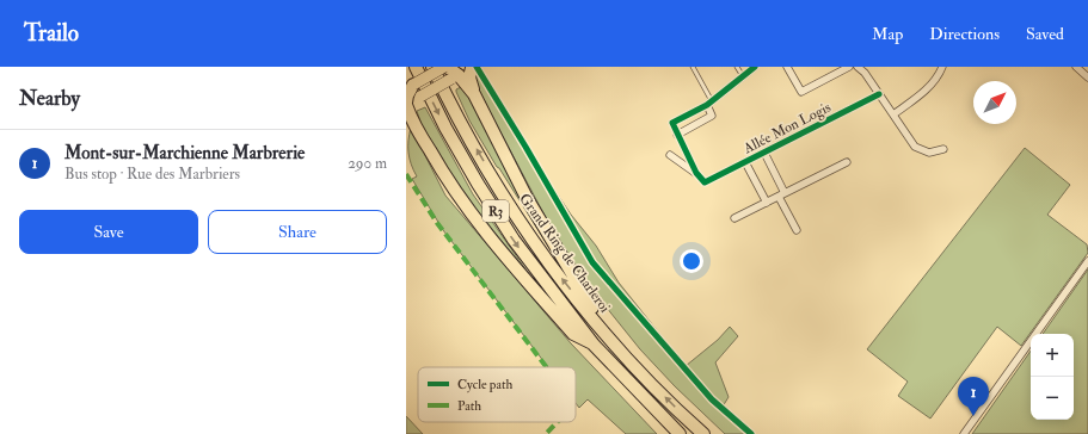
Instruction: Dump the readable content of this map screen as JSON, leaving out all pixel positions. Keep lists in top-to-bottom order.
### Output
{
  "streets": {
    "highway": ["R3", "Grand Ring de Charleroi"],
    "street": ["Allée Mon Logis"]
  },
  "legend": ["Cycle path", "Path"],
  "north": "top right",
  "page": {
    "header": "Trailo",
    "nav": ["Map", "Directions", "Saved"],
    "heading": "Nearby",
    "list": [
      {
        "mark": "1",
        "name": "Mont-sur-Marchienne Marbrerie",
        "note": "Bus stop · Rue des Marbriers",
        "value": "290 m"
      }
    ],
    "buttons": ["Save", "Share"],
    "map_buttons": ["+", "−"],
    "pins": "1"
  }
}
